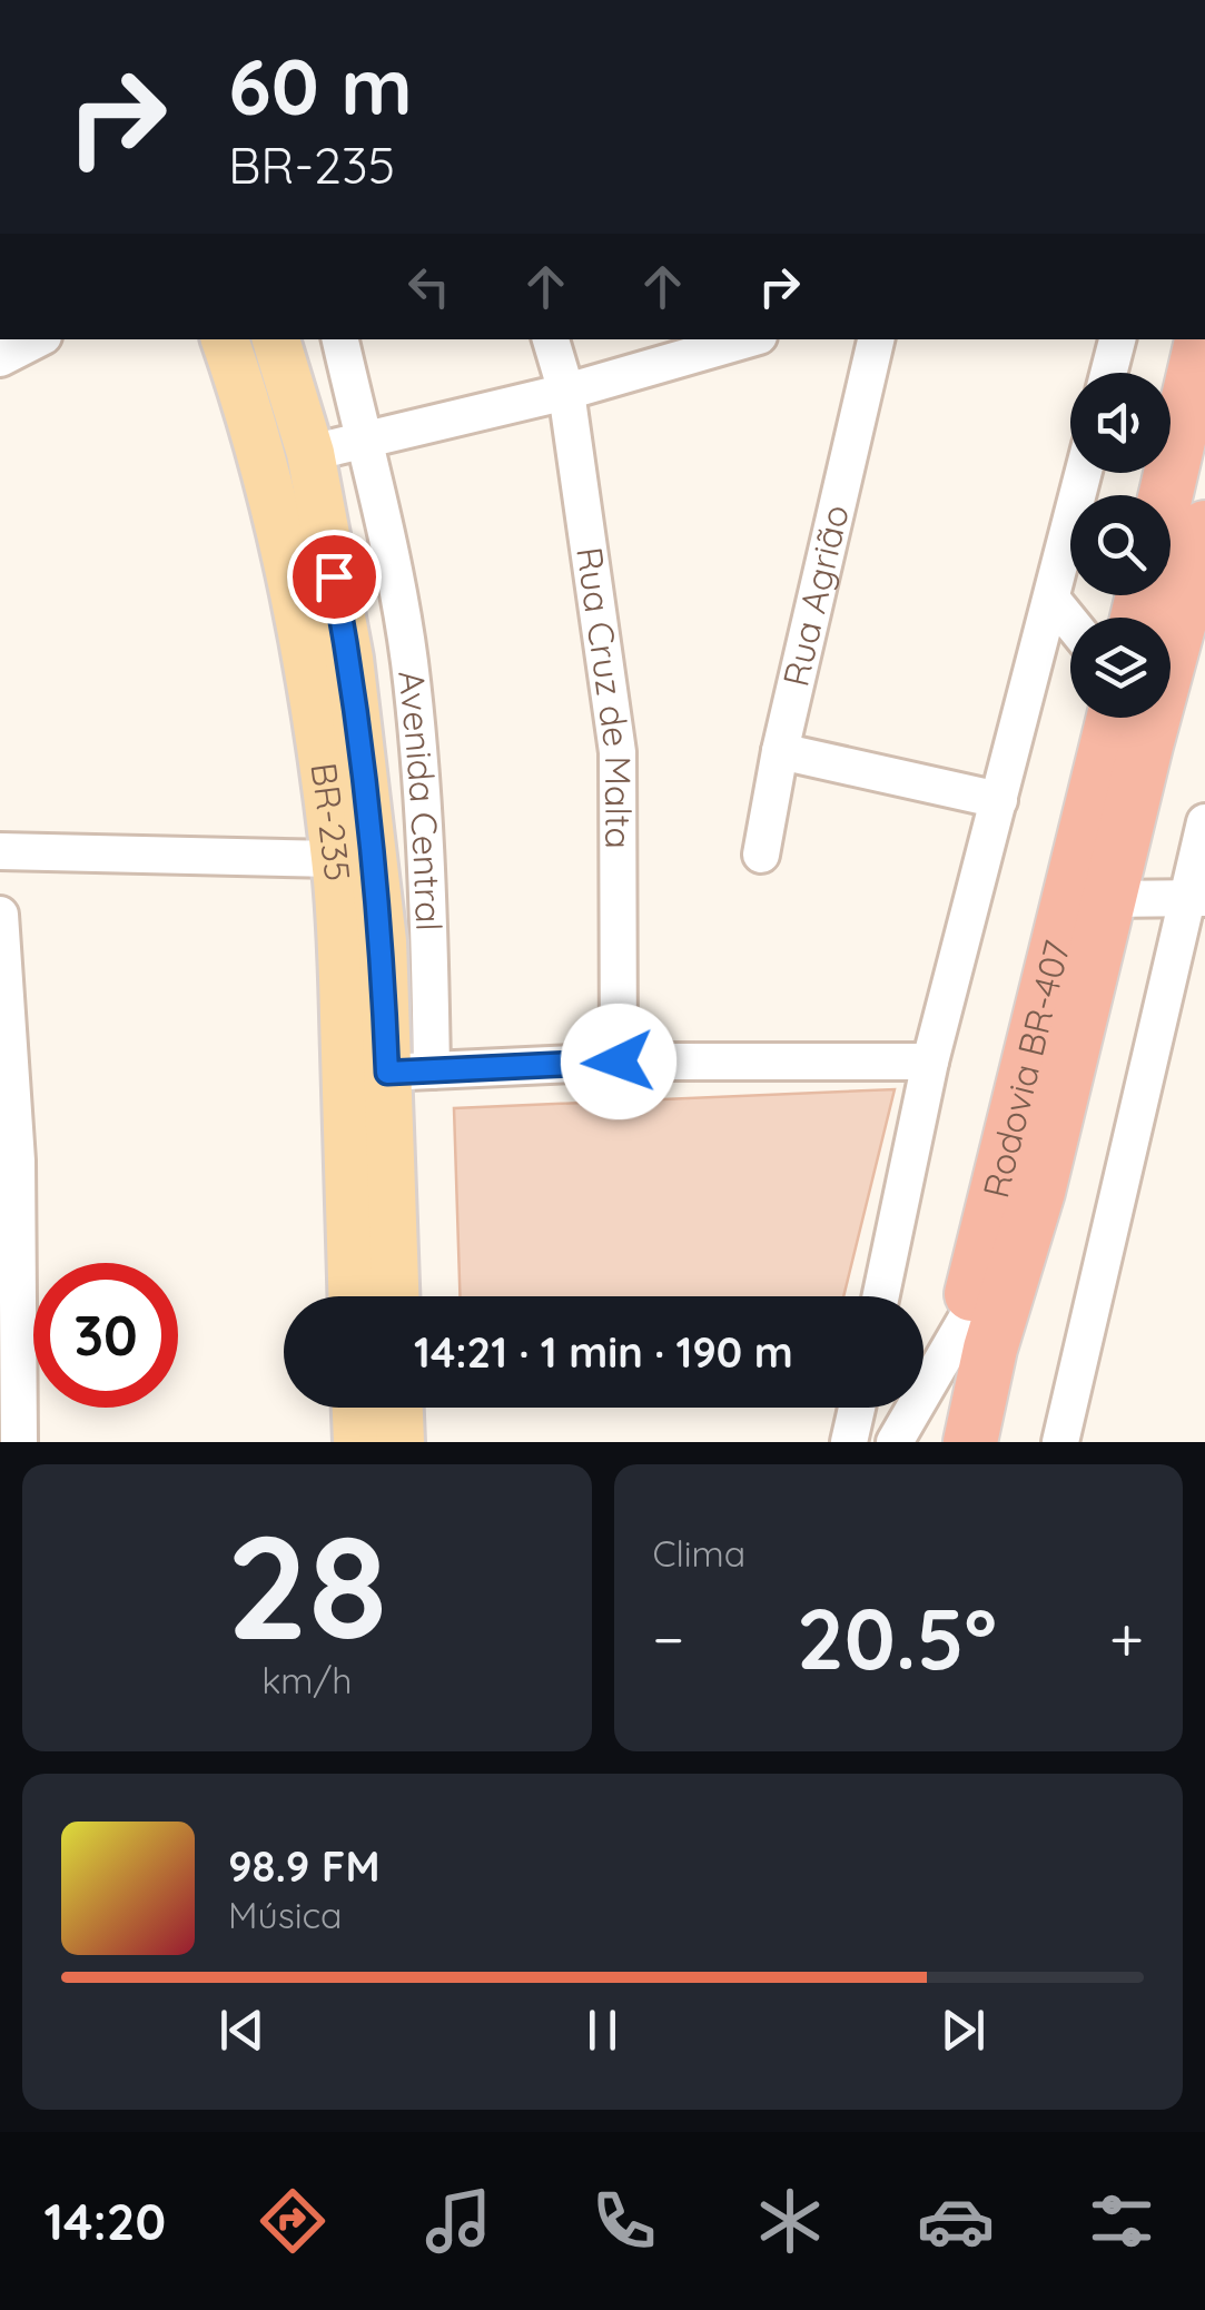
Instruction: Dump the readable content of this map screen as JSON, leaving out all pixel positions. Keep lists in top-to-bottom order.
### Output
{
  "streets": {
    "highway": ["Rodovia BR-407"],
    "main road": ["BR-235"],
    "street": ["Rua Agrião", "Rua Cruz de Malta", "Avenida Central"]
  },
  "crossings": [
    ["Avenida Central", "BR-235"]
  ],
  "page": {
    "turn": ["60 m", "BR-235"],
    "limit": "30",
    "trip": "14:21 · 1 min · 190 m",
    "tile": [
      ["28", "km/h"],
      "Clima"
    ],
    "heat": ["−", "20.5°", "+"],
    "song": ["98.9 FM", "Música"],
    "tabs": "14:20"
  }
}
